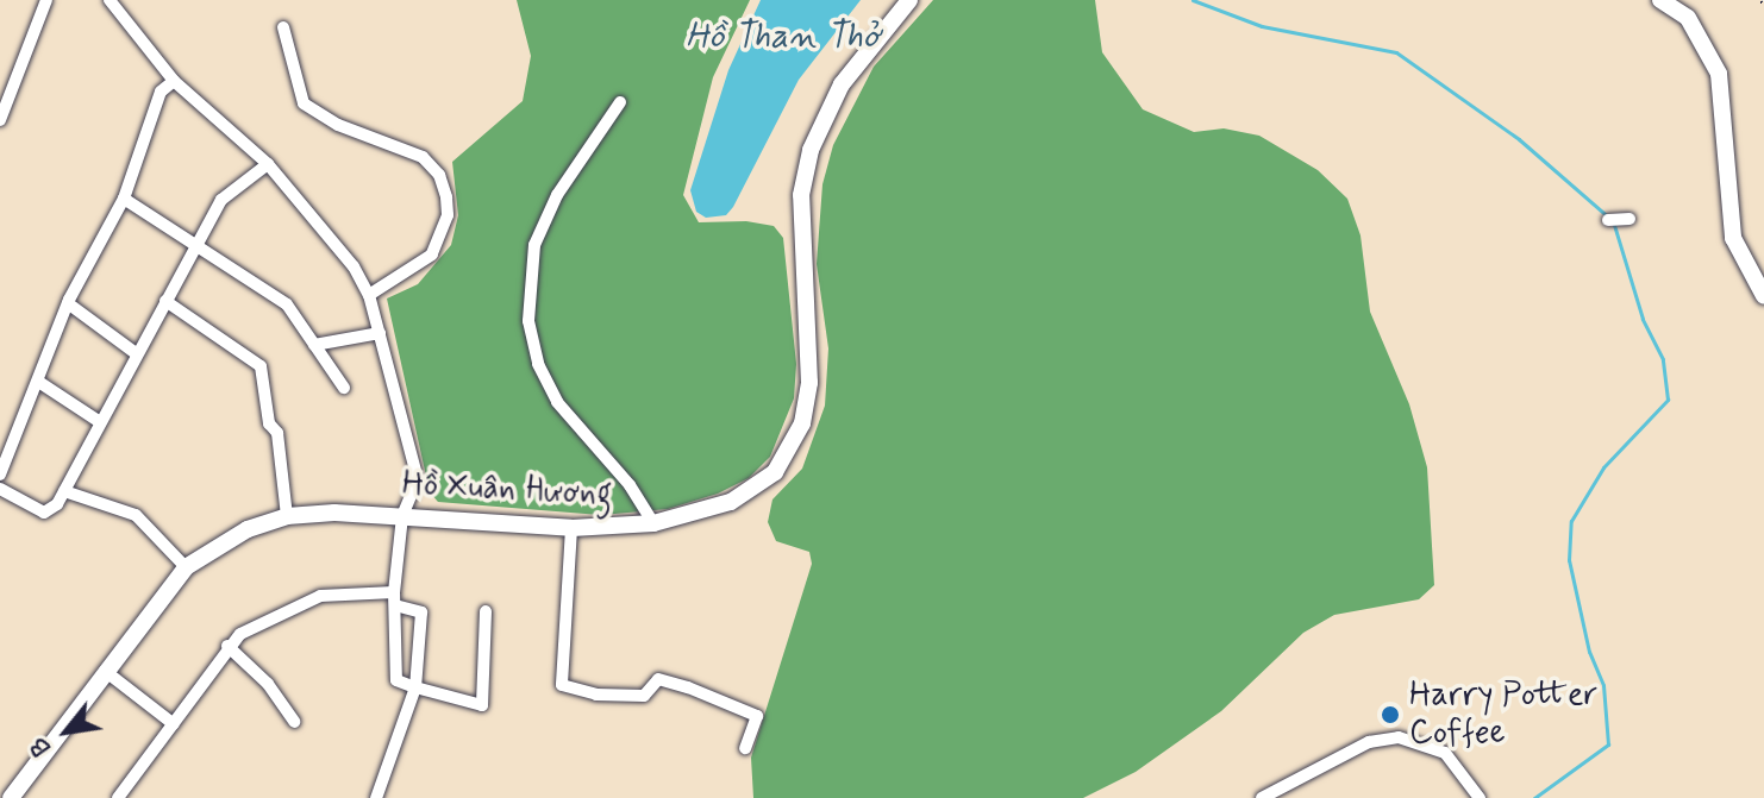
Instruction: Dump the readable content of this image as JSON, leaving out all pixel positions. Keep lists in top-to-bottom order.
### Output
{
  "streets": {
    "main road": ["Hồ Xuân Hương"]
  },
  "water": ["Hồ Than Thở"],
  "places": ["Harry Potter Coffee"],
  "north": "bottom left"
}
